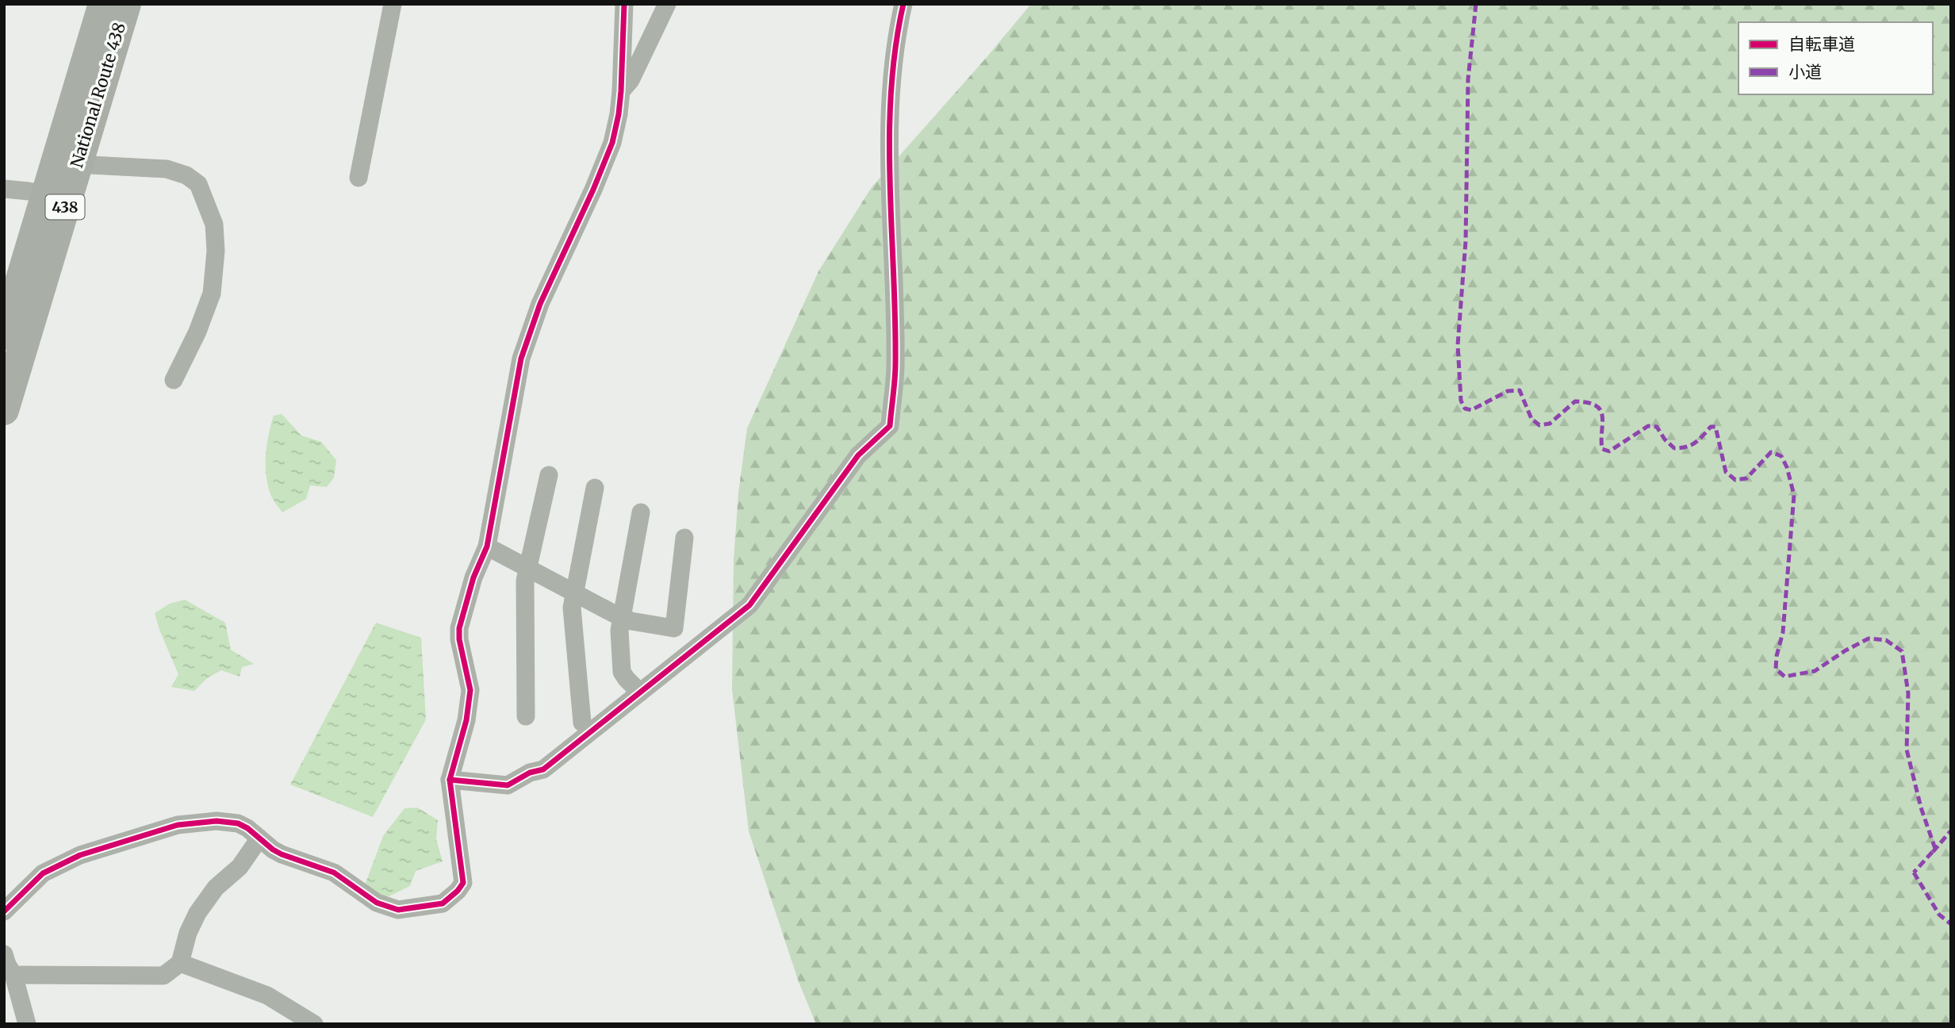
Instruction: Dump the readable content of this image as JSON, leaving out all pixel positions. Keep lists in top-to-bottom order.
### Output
{
  "streets": {
    "highway": ["National Route 438", "438"]
  },
  "legend": ["自転車道", "小道"]
}
